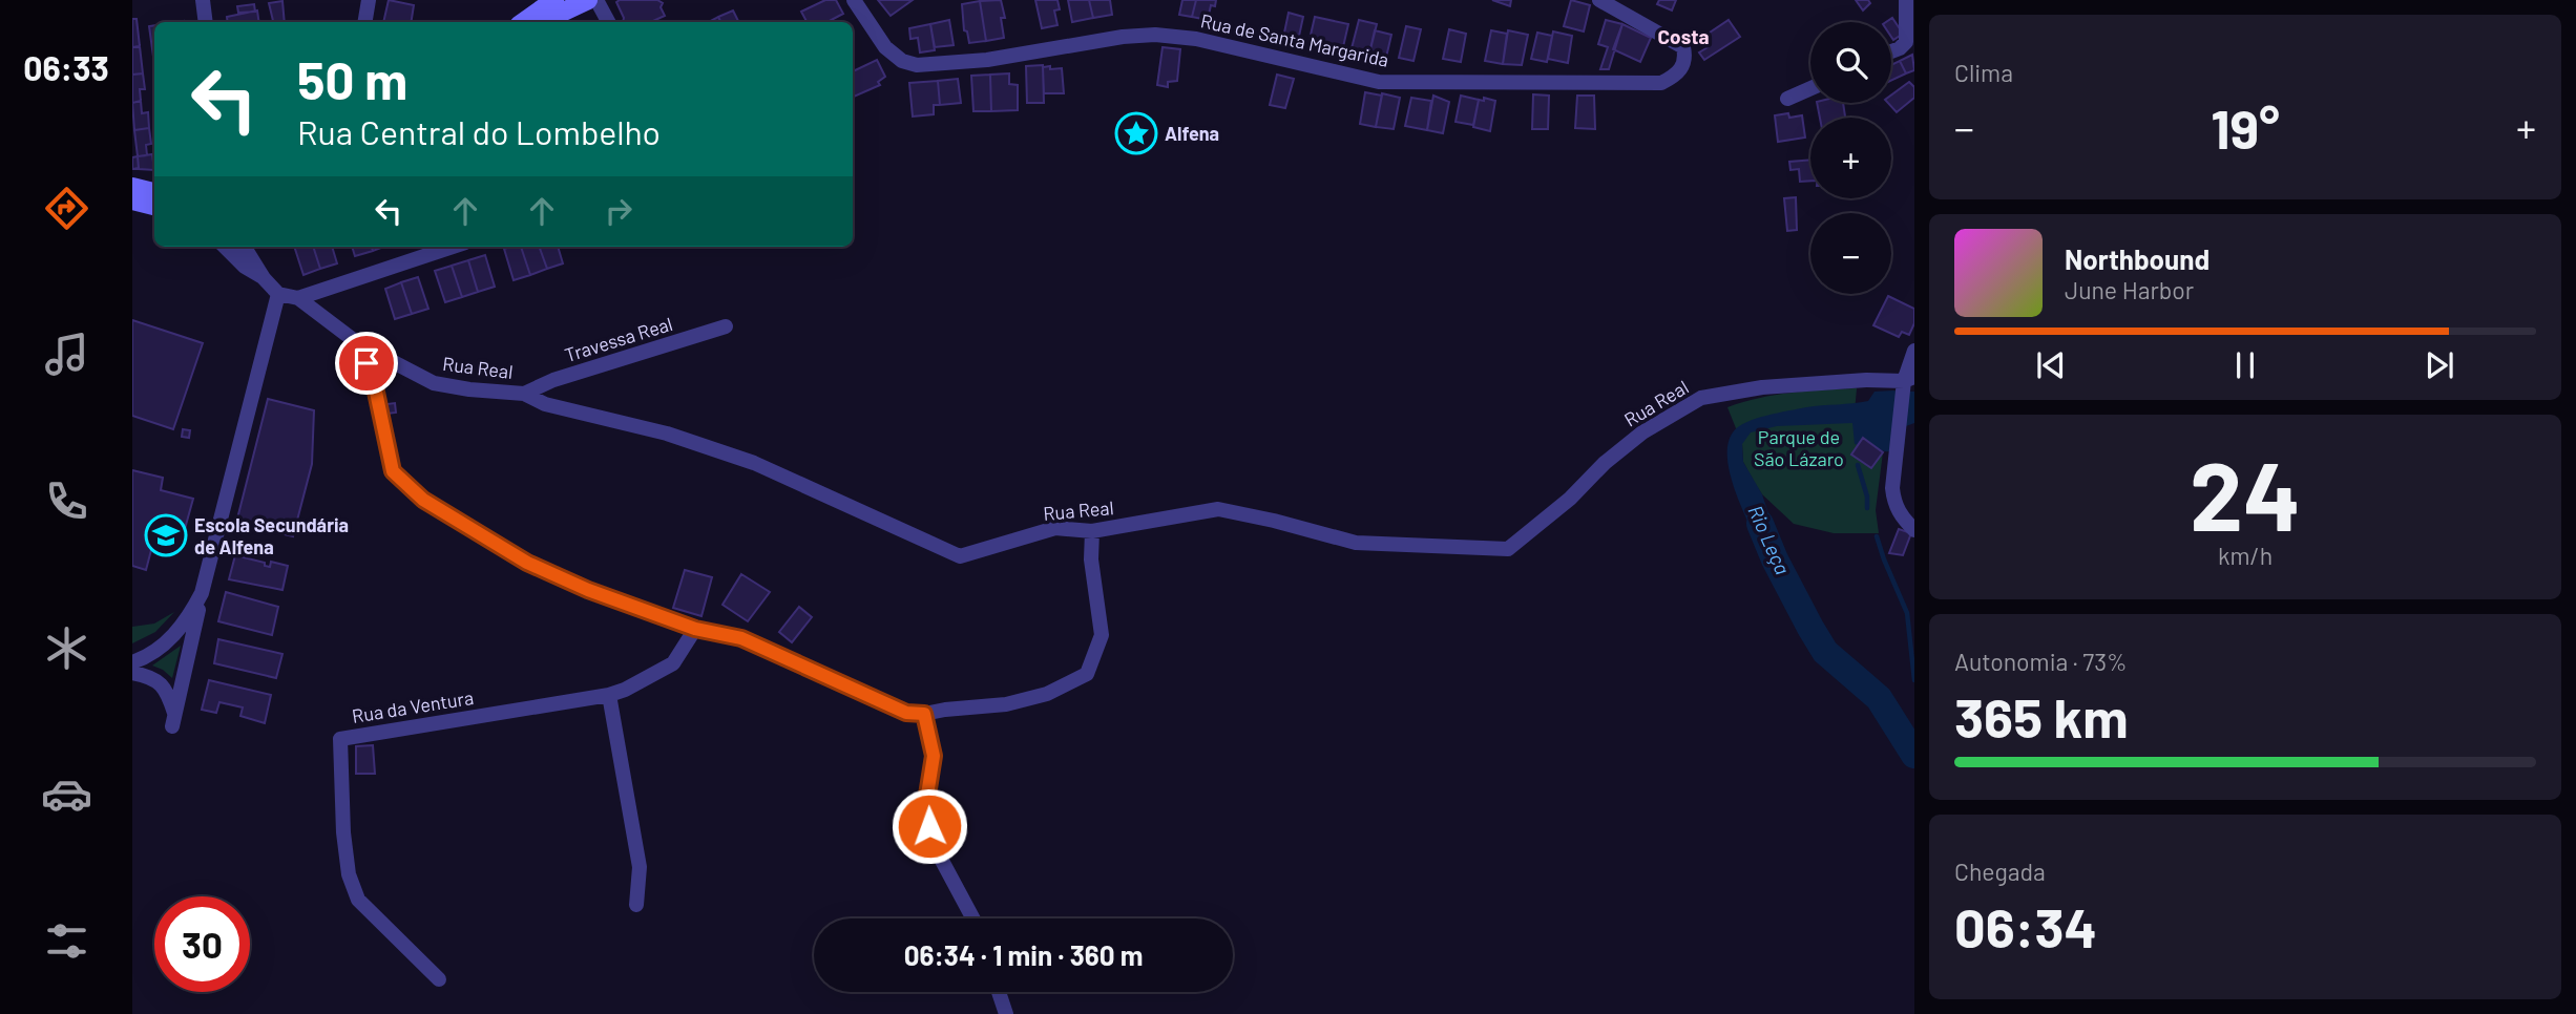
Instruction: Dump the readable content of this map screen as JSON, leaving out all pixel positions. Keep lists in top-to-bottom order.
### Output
{
  "streets": {
    "street": [
      "Rua de Santa Margarida",
      "Travessa Real",
      "Rua Real",
      "Rua da Ventura"
    ]
  },
  "crossings": [
    ["Travessa Real", "Rua Real"]
  ],
  "districts": ["Costa"],
  "water": ["Rio Leça"],
  "parks": ["Parque de São Lázaro"],
  "places": {
    "place": ["Alfena"],
    "school or university": ["Escola Secundária de Alfena"]
  },
  "page": {
    "tabs": "06:33",
    "tile": [
      "Clima",
      ["24", "km/h"],
      ["Autonomia · 73%", "365 km"],
      ["Chegada", "06:34"]
    ],
    "map_buttons": ["+", "−"],
    "turn": ["50 m", "Rua Central do Lombelho"],
    "heat": ["−", "19°", "+"],
    "song": ["Northbound", "June Harbor"],
    "limit": "30",
    "trip": "06:34 · 1 min · 360 m"
  }
}
